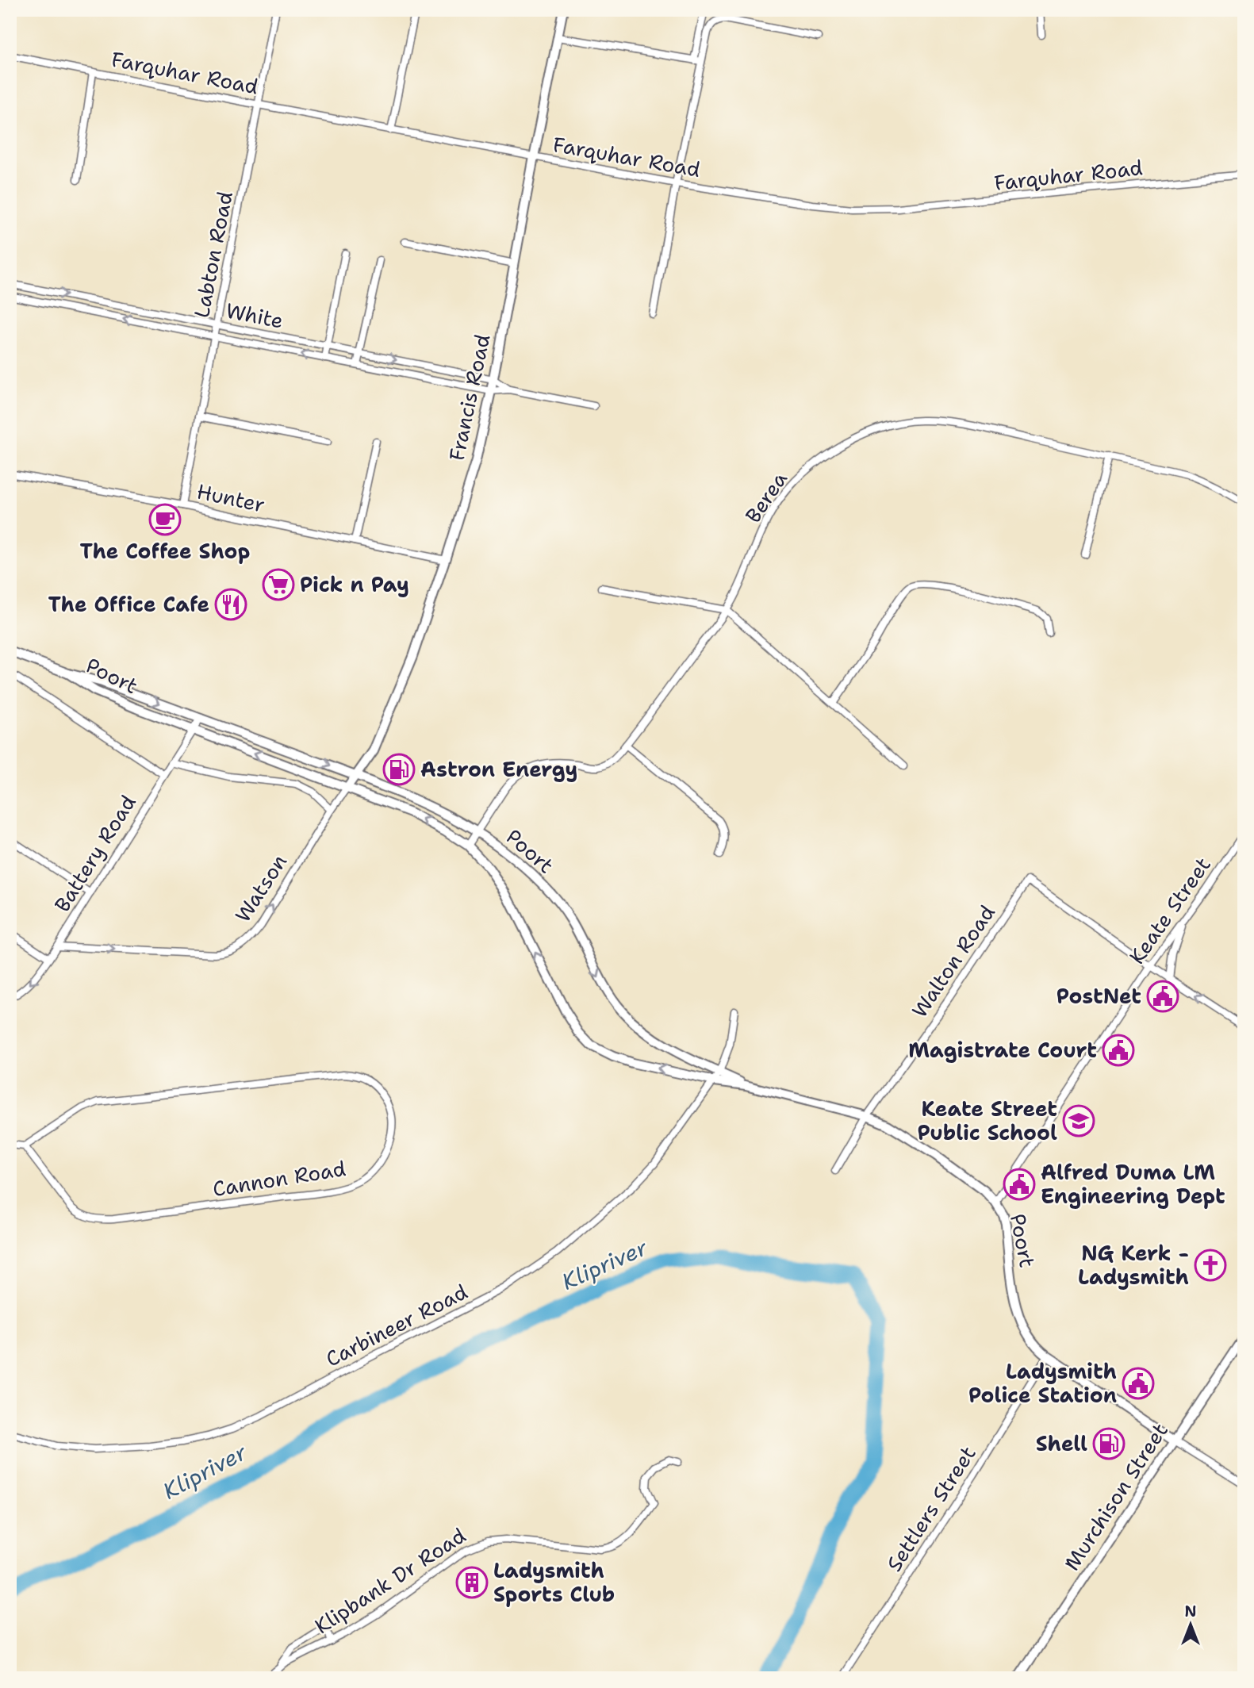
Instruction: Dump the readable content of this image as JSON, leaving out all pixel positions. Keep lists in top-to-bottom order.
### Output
{
  "streets": {
    "street": [
      "Farquhar Road",
      "Labton Road",
      "White",
      "Francis Road",
      "Berea",
      "Hunter",
      "Poort",
      "Battery Road",
      "Watson",
      "Keate Street",
      "Walton Road",
      "Cannon Road",
      "Carbineer Road",
      "Murchison Street",
      "Settlers Street",
      "Klipbank Dr Road"
    ]
  },
  "crossings": [
    ["Farquhar Road", "Labton Road"],
    ["Farquhar Road", "Francis Road"],
    ["Labton Road", "White"],
    ["Labton Road", "Hunter"],
    ["White", "Francis Road"],
    ["Francis Road", "Hunter"],
    ["Francis Road", "Poort"],
    ["Francis Road", "Watson"],
    ["Berea", "Poort"],
    ["Poort", "Battery Road"],
    ["Poort", "Watson"],
    ["Poort", "Keate Street"],
    ["Poort", "Walton Road"],
    ["Poort", "Carbineer Road"],
    ["Poort", "Murchison Street"],
    ["Poort", "Settlers Street"],
    ["Battery Road", "Watson"],
    ["Keate Street", "Walton Road"]
  ],
  "one_way": ["Watson"],
  "water": ["Klipriver"],
  "places": {
    "cafe": ["The Coffee Shop"],
    "supermarket": ["Pick n Pay"],
    "restaurant": ["The Office Cafe"],
    "fuel station": ["Astron Energy", "Shell"],
    "public building": [
      "PostNet",
      "Magistrate Court",
      "Alfred Duma LM Engineering Dept",
      "Ladysmith Police Station"
    ],
    "school or university": ["Keate Street Public School"],
    "church": ["NG Kerk - Ladysmith"],
    "building": ["Ladysmith Sports Club"]
  },
  "north": "top"
}
